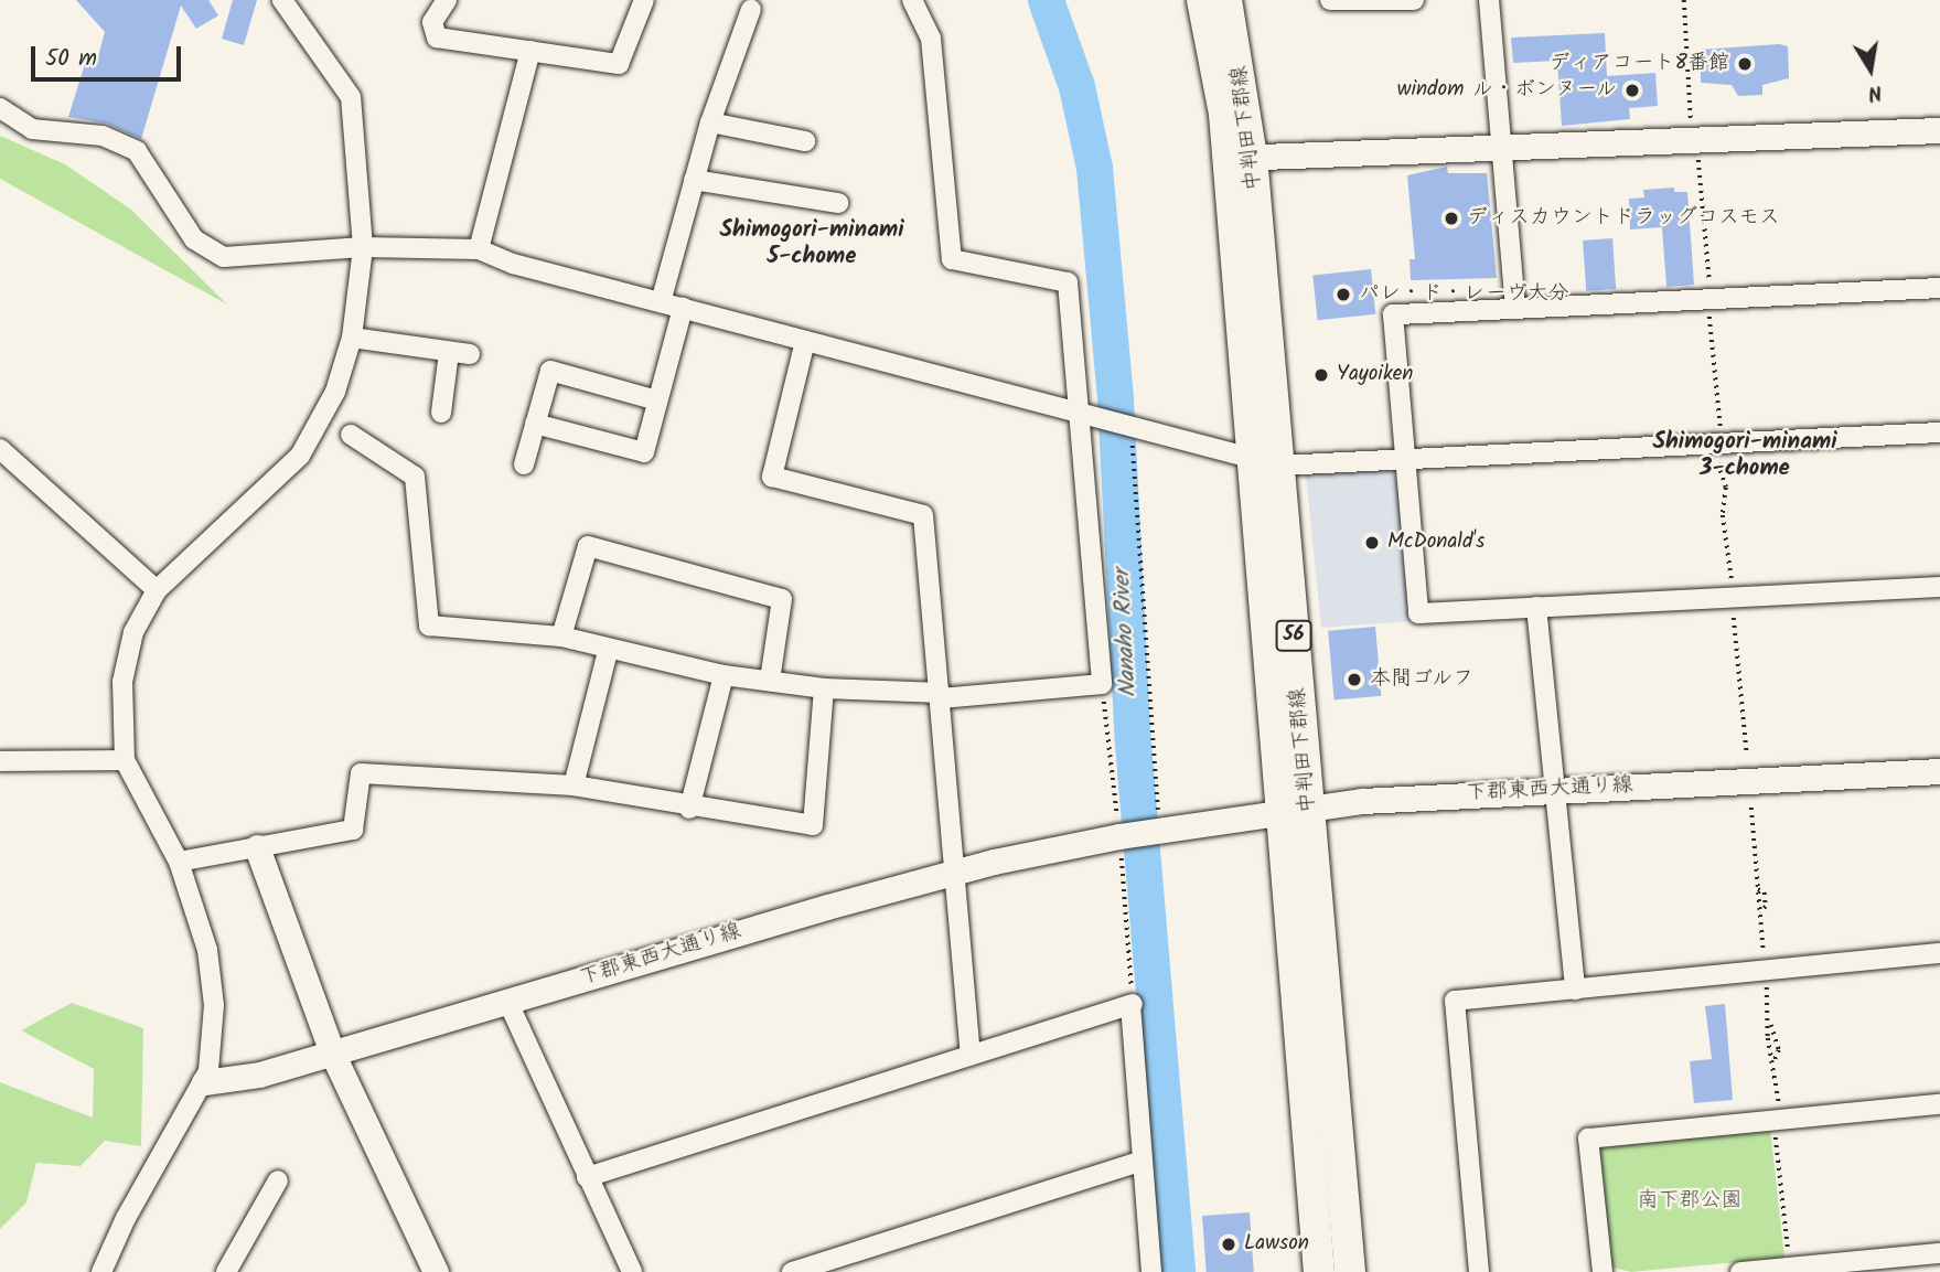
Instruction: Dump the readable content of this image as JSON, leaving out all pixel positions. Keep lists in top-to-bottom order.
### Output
{
  "streets": {
    "main road": ["中判田下郡線", "56"],
    "street": ["下郡東西大通り線"]
  },
  "crossings": [
    ["中判田下郡線", "下郡東西大通り線"]
  ],
  "districts": ["Shimogori-minami 5-chome", "Shimogori-minami 3-chome"],
  "water": ["Nanaho River"],
  "parks": ["南下郡公園"],
  "places": [
    "ディアコート8番館",
    "windom ル・ボンヌール",
    "ディスカウントドラッグコスモス",
    "パレ・ド・レーヴ大分",
    "Yayoiken",
    "McDonald's",
    "本間ゴルフ",
    "Lawson"
  ],
  "scale_bar": "50 m",
  "north": "bottom"
}
